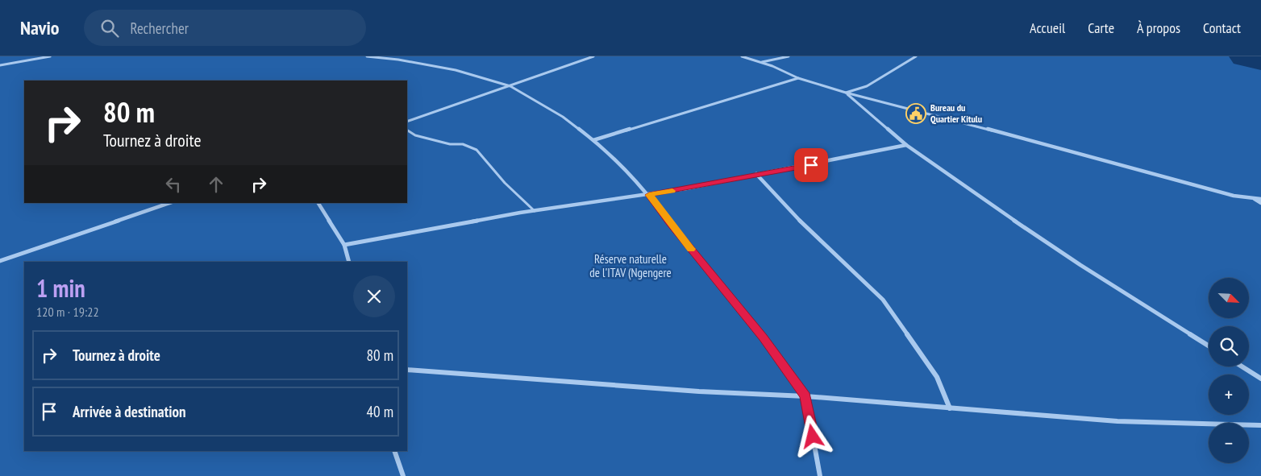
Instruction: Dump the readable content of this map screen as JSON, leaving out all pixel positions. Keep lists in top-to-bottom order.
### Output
{
  "parks": ["Réserve naturelle de l'ITAV (Ngengere"],
  "places": {
    "public building": ["Bureau du Quartier Kitulu"]
  },
  "north": "bottom right",
  "page": {
    "header": "Navio",
    "search": "Rechercher",
    "nav": [
      "Accueil",
      "Carte",
      "À propos",
      "Contact"
    ],
    "turn": ["80 m", "Tournez à droite"],
    "heading": ["1 min", "120 m · 19:22"],
    "map_buttons": ["+", "−"],
    "list": [
      {
        "name": "Tournez à droite",
        "value": "80 m"
      },
      {
        "name": "Arrivée à destination",
        "value": "40 m"
      }
    ]
  }
}
